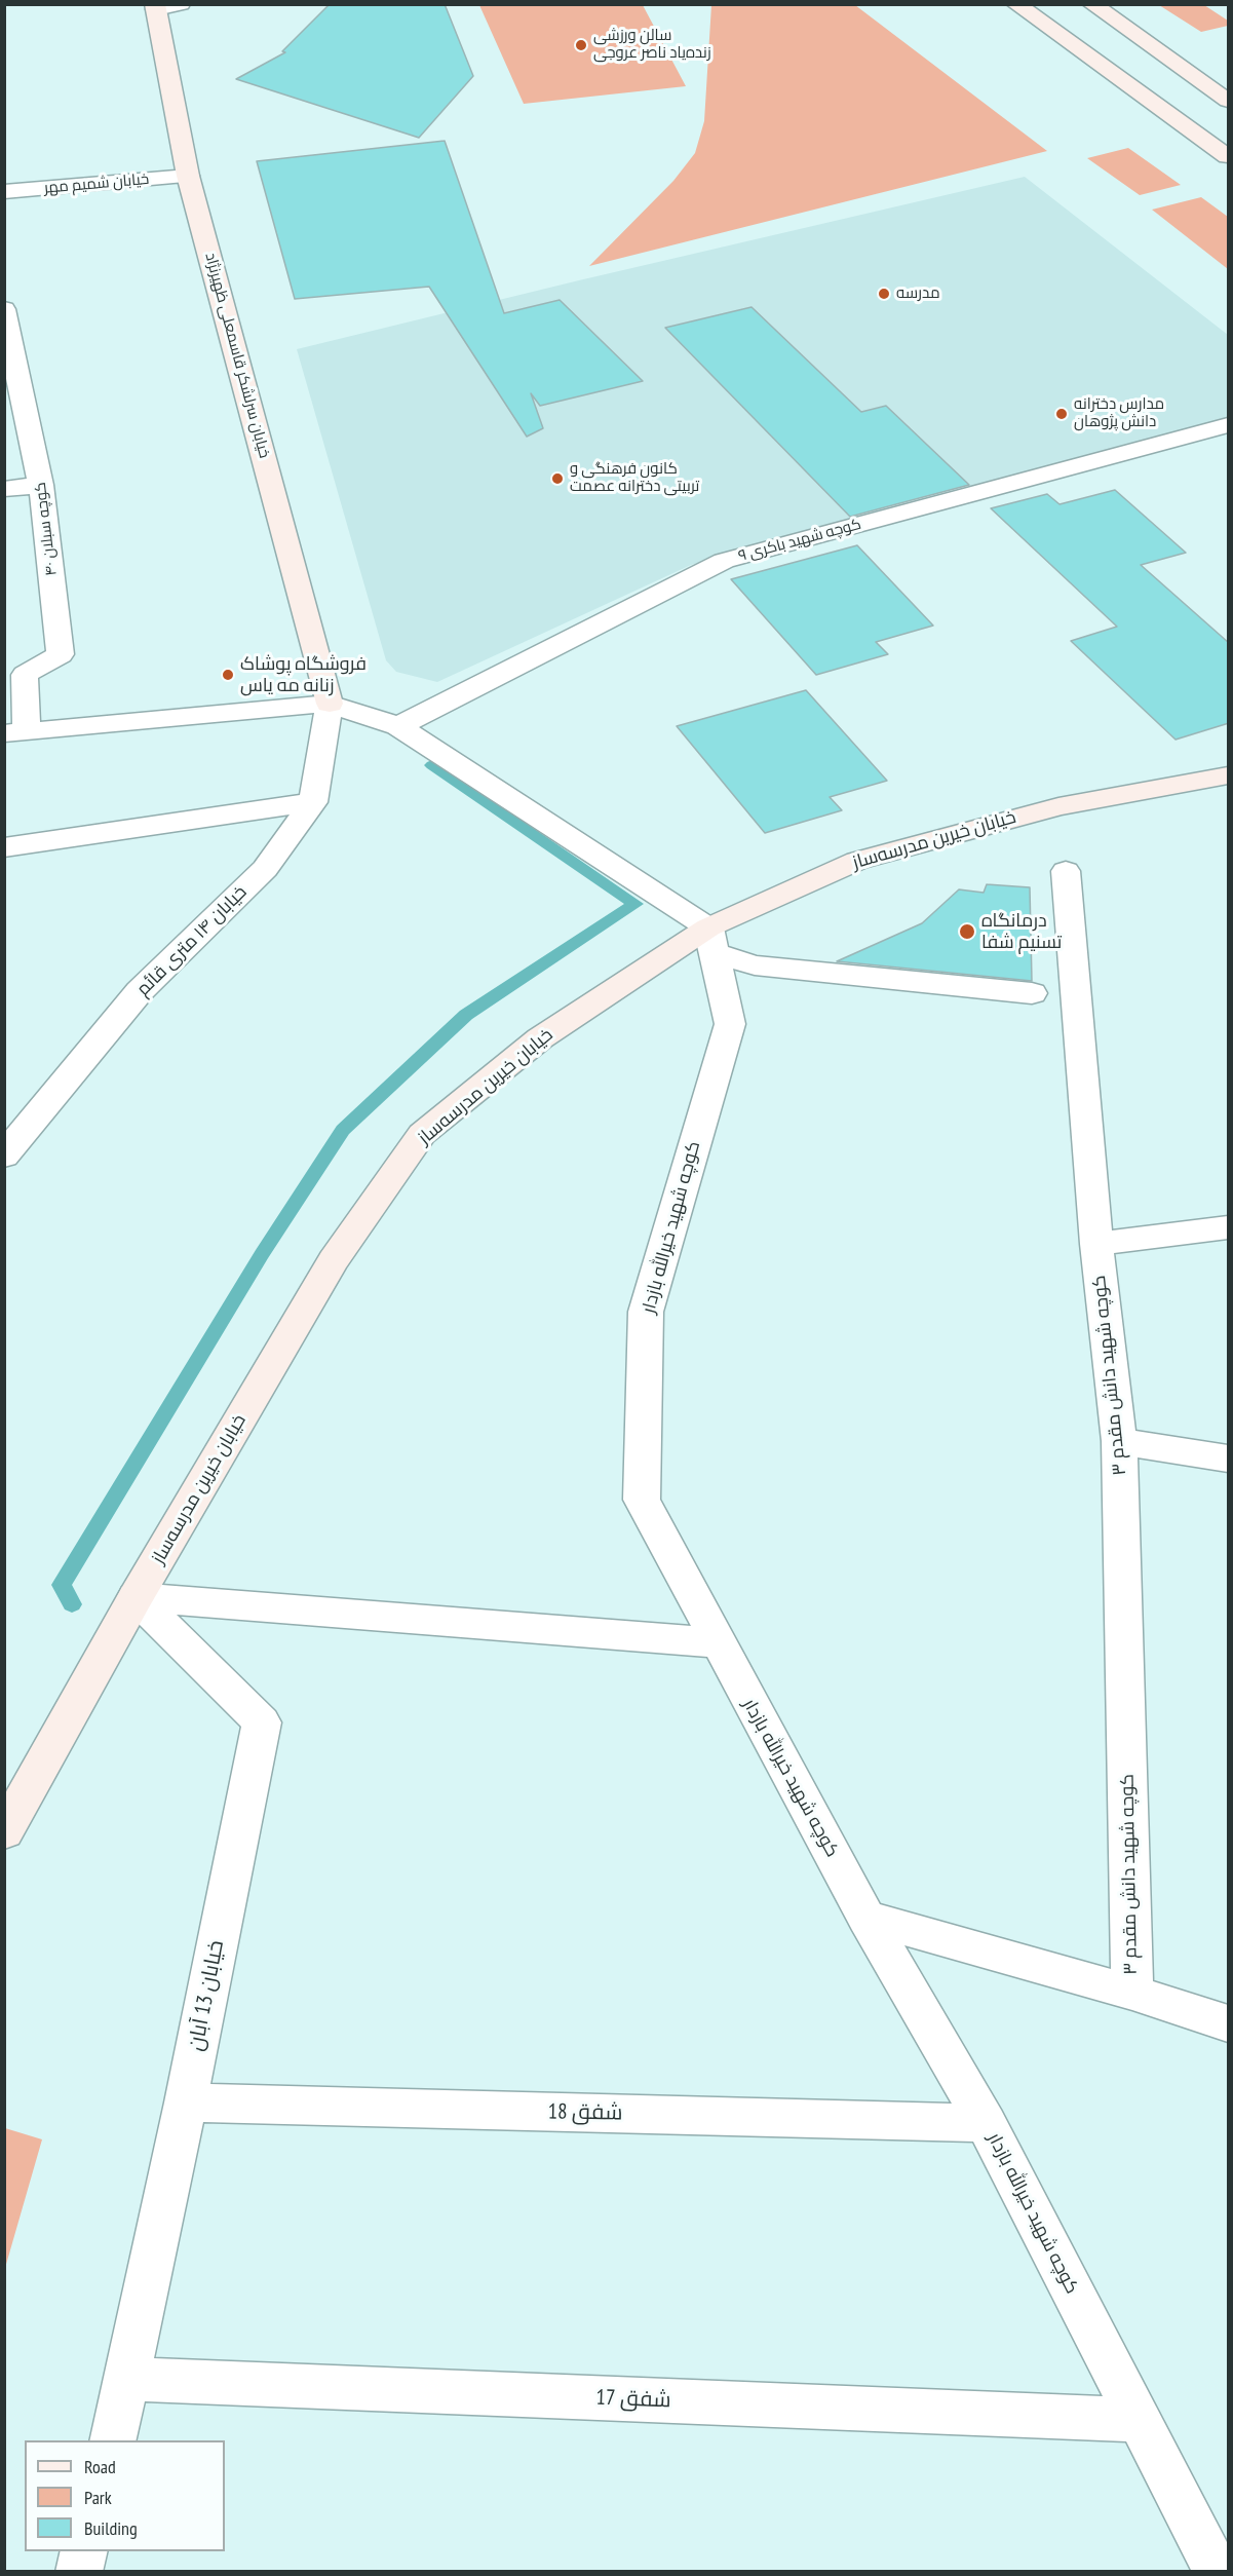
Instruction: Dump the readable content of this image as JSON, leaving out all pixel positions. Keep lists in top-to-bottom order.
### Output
{
  "streets": {
    "main road": ["خیابان سرلشکر قاسمعلی ظهیرنژاد", "خیابان خیرین مدرسه‌ساز"],
    "street": [
      "خیابان شمیم مهر",
      "کوچه سبلان ۴۰",
      "کوچه شهید باکری ۹",
      "خیابان ۱۴ متری قائم",
      "کوچه شهید خیرالله بازدار",
      "کوچه شهید دانش مقدم ۳",
      "خیابان 13 آبان",
      "شفق 18",
      "شفق 17"
    ]
  },
  "crossings": [
    ["خیابان شمیم مهر", "خیابان سرلشکر قاسمعلی ظهیرنژاد"],
    ["خیابان سرلشکر قاسمعلی ظهیرنژاد", "خیابان ۱۴ متری قائم"],
    ["خیابان خیرین مدرسه‌ساز", "کوچه شهید خیرالله بازدار"],
    ["خیابان خیرین مدرسه‌ساز", "خیابان 13 آبان"],
    ["کوچه شهید خیرالله بازدار", "شفق 18"],
    ["کوچه شهید خیرالله بازدار", "شفق 17"],
    ["خیابان 13 آبان", "شفق 18"],
    ["خیابان 13 آبان", "شفق 17"]
  ],
  "places": [
    "سالن ورزشی زنده‌یاد ناصر عروجی",
    "مدرسه",
    "مدارس دخترانه دانش پژوهان",
    "کانون فرهنگی و تربیتی دخترانه عصمت",
    "فروشگاه پوشاک زنانه مه یاس",
    "درمانگاه تسنیم شفا"
  ],
  "legend": ["Road", "Park", "Building"]
}
